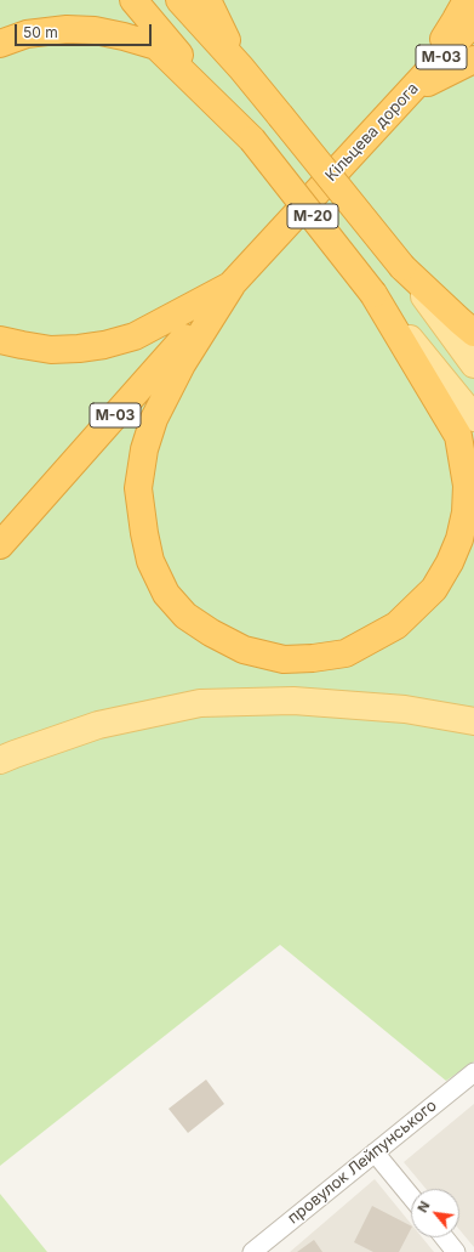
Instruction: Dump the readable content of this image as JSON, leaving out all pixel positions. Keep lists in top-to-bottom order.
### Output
{
  "streets": {
    "highway": ["М-03", "Кільцева дорога", "М-20"],
    "street": ["провулок Лейпунського"]
  },
  "crossings": [
    ["М-03", "Кільцева дорога"]
  ],
  "scale_bar": "50 m",
  "north": "top left"
}
